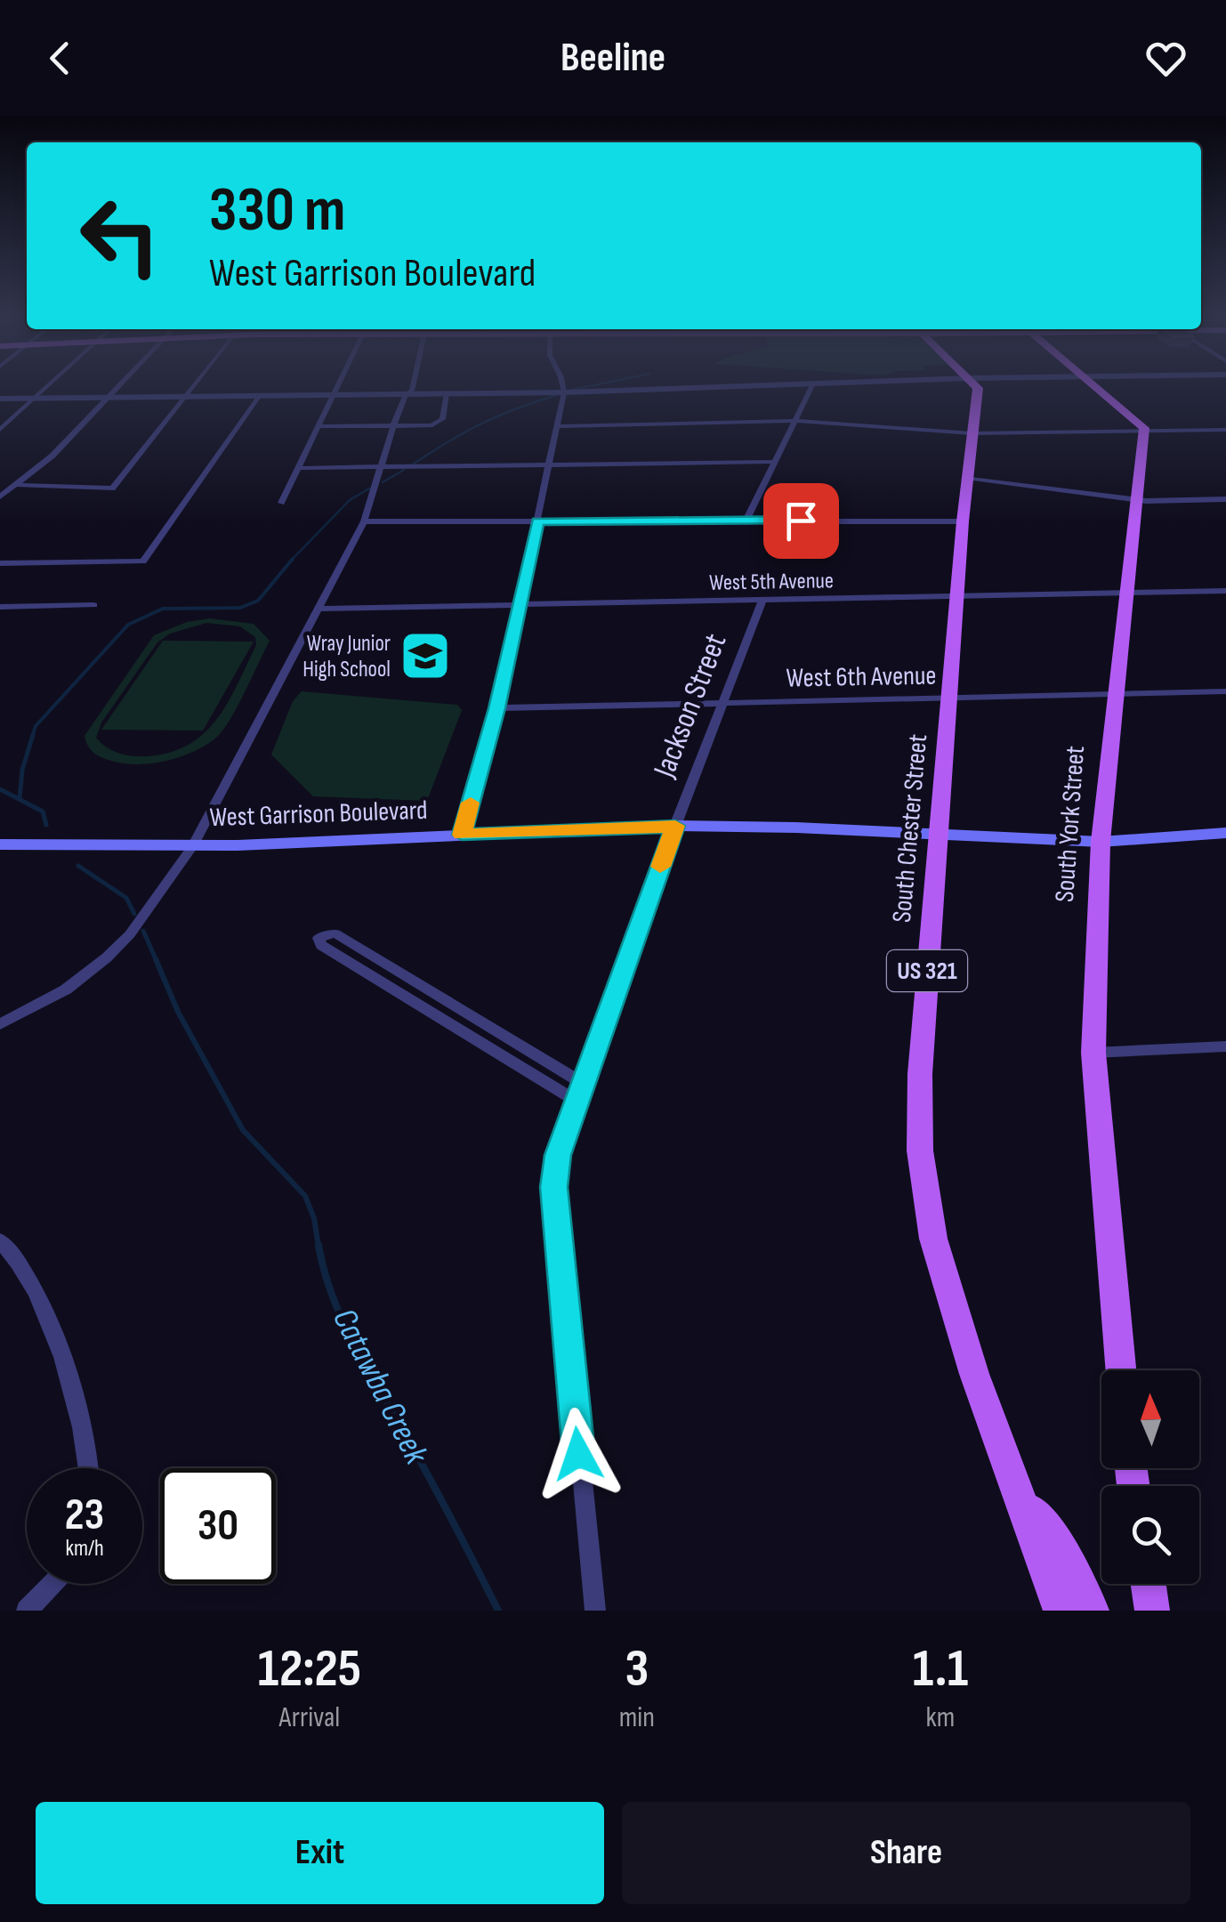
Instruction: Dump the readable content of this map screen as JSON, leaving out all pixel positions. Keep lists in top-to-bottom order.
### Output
{
  "streets": {
    "main road": [
      "West Garrison Boulevard",
      "South York Street",
      "South Chester Street",
      "US 321"
    ],
    "street": ["West 5th Avenue", "West 6th Avenue", "Jackson Street"]
  },
  "crossings": [
    ["West 5th Avenue", "Jackson Street"],
    ["West 5th Avenue", "South York Street"],
    ["West 5th Avenue", "South Chester Street"],
    ["West 6th Avenue", "Jackson Street"],
    ["West 6th Avenue", "South York Street"],
    ["West 6th Avenue", "South Chester Street"],
    ["Jackson Street", "West Garrison Boulevard"],
    ["West Garrison Boulevard", "South York Street"],
    ["West Garrison Boulevard", "South Chester Street"]
  ],
  "water": ["Catawba Creek"],
  "places": {
    "school or university": ["Wray Junior High School"]
  },
  "north": "top",
  "page": {
    "header": "Beeline",
    "turn": ["330 m", "West Garrison Boulevard"],
    "speed": "23 km/h",
    "limit": "30",
    "eta": [
      "12:25",
      "Arrival",
      "3",
      "min",
      "1.1",
      "km"
    ],
    "buttons": ["Exit", "Share"]
  }
}
